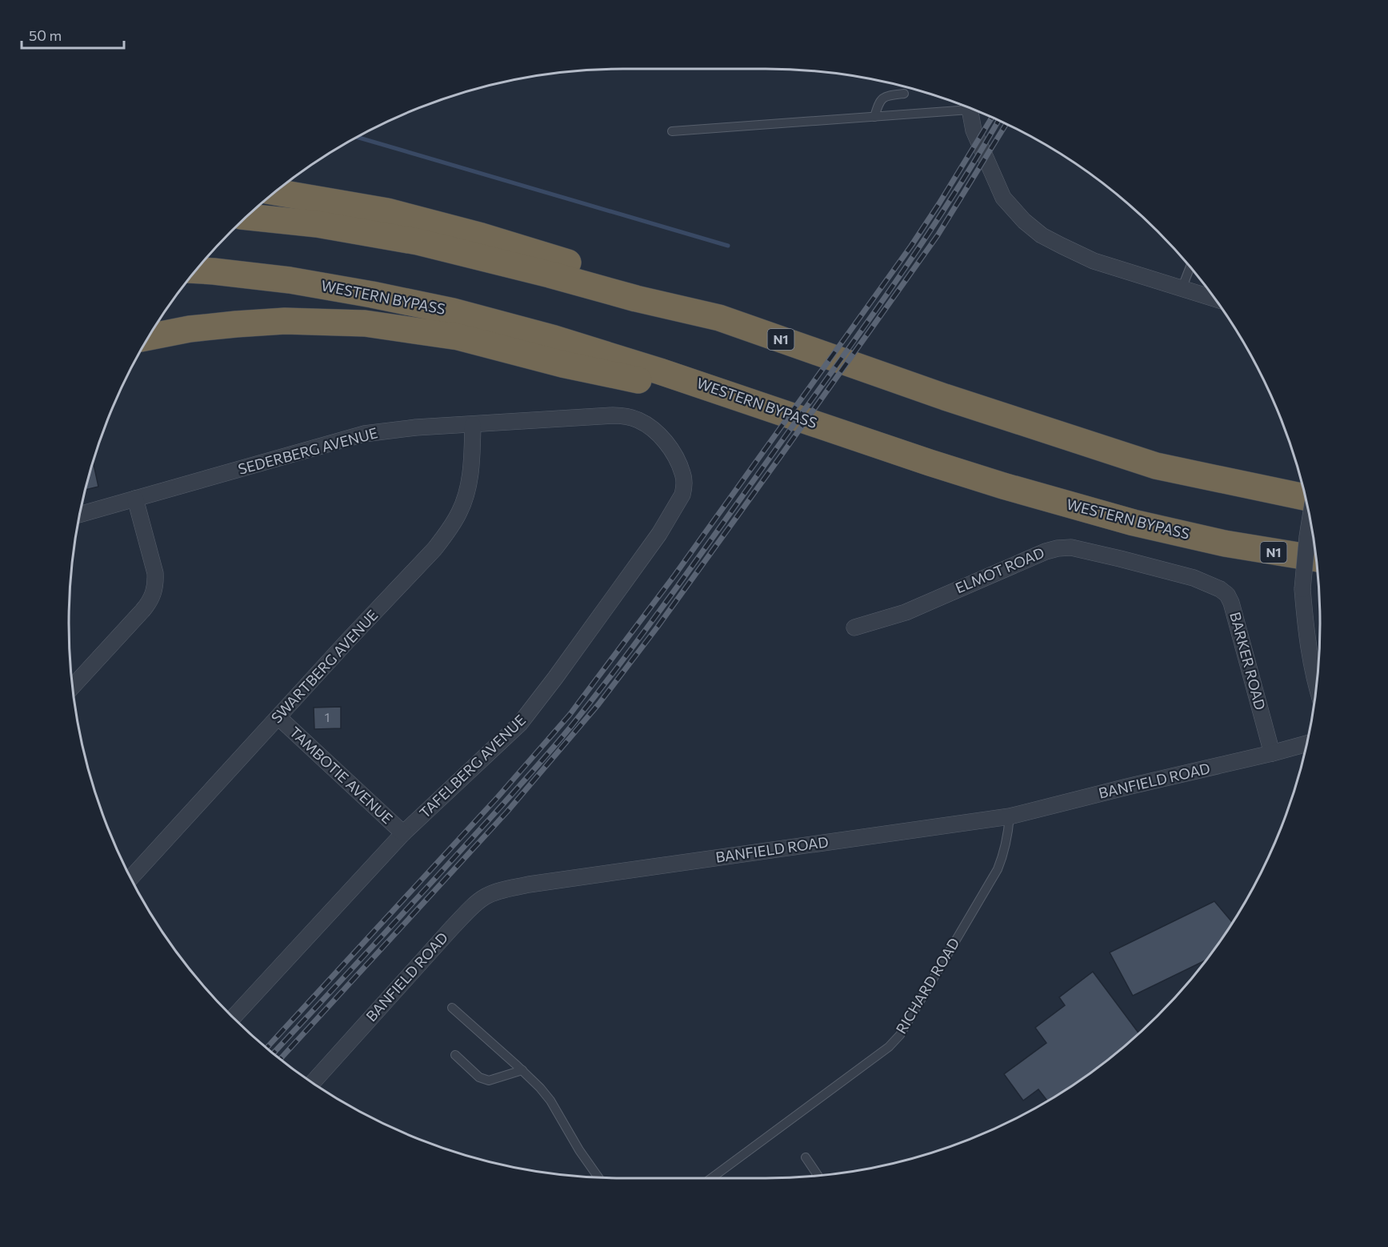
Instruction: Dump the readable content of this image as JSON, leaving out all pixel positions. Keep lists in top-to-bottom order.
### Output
{
  "streets": {
    "highway": ["WESTERN BYPASS", "N1"],
    "street": [
      "SEDERBERG AVENUE",
      "ELMOT ROAD",
      "BARKER ROAD",
      "SWARTBERG AVENUE",
      "TAFELBERG AVENUE",
      "TAMBOTIE AVENUE",
      "BANFIELD ROAD"
    ],
    "lane": ["RICHARD ROAD"]
  },
  "crossings": [
    ["SEDERBERG AVENUE", "SWARTBERG AVENUE"],
    ["SEDERBERG AVENUE", "TAFELBERG AVENUE"],
    ["ELMOT ROAD", "BARKER ROAD"],
    ["BARKER ROAD", "BANFIELD ROAD"],
    ["SWARTBERG AVENUE", "TAMBOTIE AVENUE"],
    ["TAFELBERG AVENUE", "TAMBOTIE AVENUE"],
    ["BANFIELD ROAD", "RICHARD ROAD"]
  ],
  "house_numbers": ["1"],
  "scale_bar": "50 m"
}
